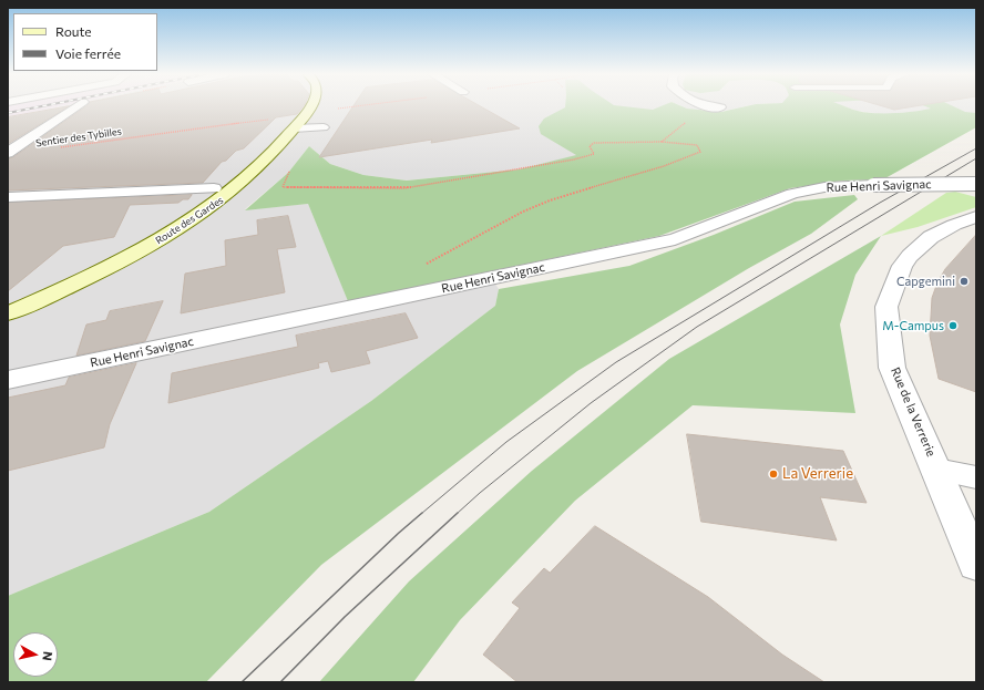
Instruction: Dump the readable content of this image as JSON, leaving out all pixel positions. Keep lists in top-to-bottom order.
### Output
{
  "streets": {
    "main road": ["Route des Gardes"],
    "street": ["Rue Henri Savignac", "Rue de la Verrerie"],
    "path": ["Sentier des Tybilles"]
  },
  "places": ["Capgemini", "M-Campus", "La Verrerie"],
  "legend": ["Route", "Voie ferrée"],
  "north": "right"
}
